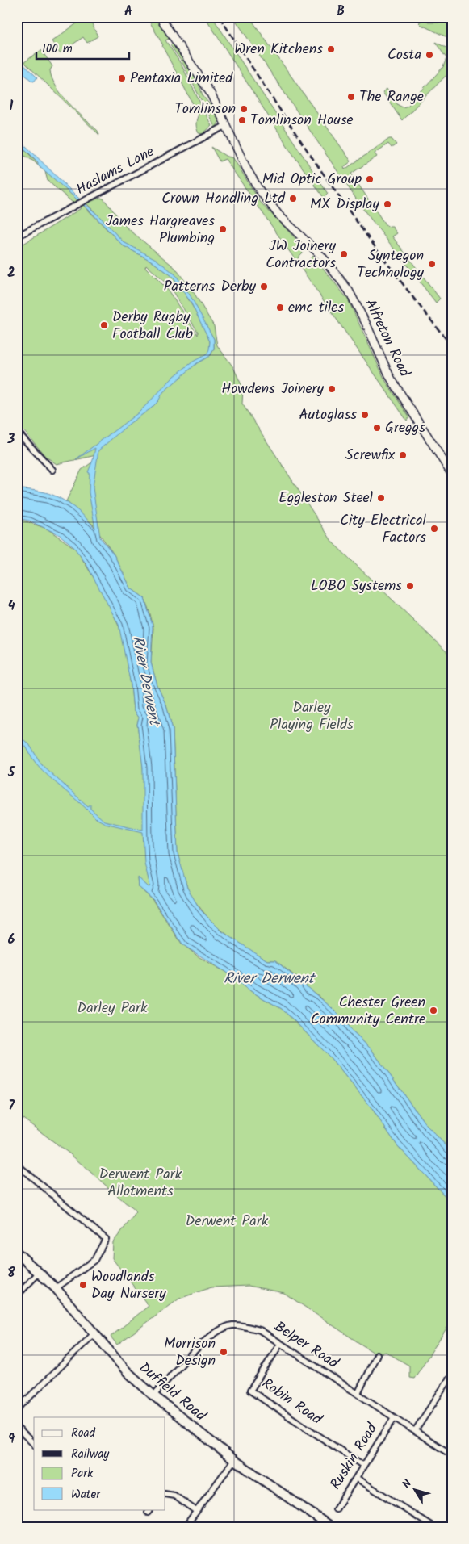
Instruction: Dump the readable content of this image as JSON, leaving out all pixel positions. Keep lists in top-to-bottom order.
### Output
{
  "streets": {
    "main road": ["Duffield Road"],
    "street": [
      "Haslams Lane",
      "Alfreton Road",
      "Belper Road",
      "Robin Road",
      "Ruskin Road"
    ]
  },
  "crossings": [
    ["Haslams Lane", "Alfreton Road"],
    ["Belper Road", "Duffield Road"],
    ["Belper Road", "Robin Road"],
    ["Belper Road", "Ruskin Road"],
    ["Robin Road", "Ruskin Road"]
  ],
  "water": ["River Derwent"],
  "parks": [
    "Darley Playing Fields",
    "Darley Park",
    "Derwent Park Allotments",
    "Derwent Park"
  ],
  "places": [
    "Wren Kitchens",
    "Costa",
    "Pentaxia Limited",
    "The Range",
    "Tomlinson",
    "Tomlinson House",
    "Mid Optic Group",
    "Crown Handling Ltd",
    "MX Display",
    "James Hargreaves Plumbing",
    "JW Joinery Contractors",
    "Syntegon Technology",
    "Patterns Derby",
    "emc tiles",
    "Derby Rugby Football Club",
    "Howdens Joinery",
    "Autoglass",
    "Greggs",
    "Screwfix",
    "Eggleston Steel",
    "City Electrical Factors",
    "LOBO Systems",
    "Chester Green Community Centre",
    "Woodlands Day Nursery",
    "Morrison Design"
  ],
  "legend": [
    "Road",
    "Railway",
    "Park",
    "Water"
  ],
  "scale_bar": "100 m",
  "north": "top left",
  "grid": {
    "columns": ["A", "B"],
    "rows": [
      "1",
      "2",
      "3",
      "4",
      "5",
      "6",
      "7",
      "8",
      "9"
    ]
  }
}
